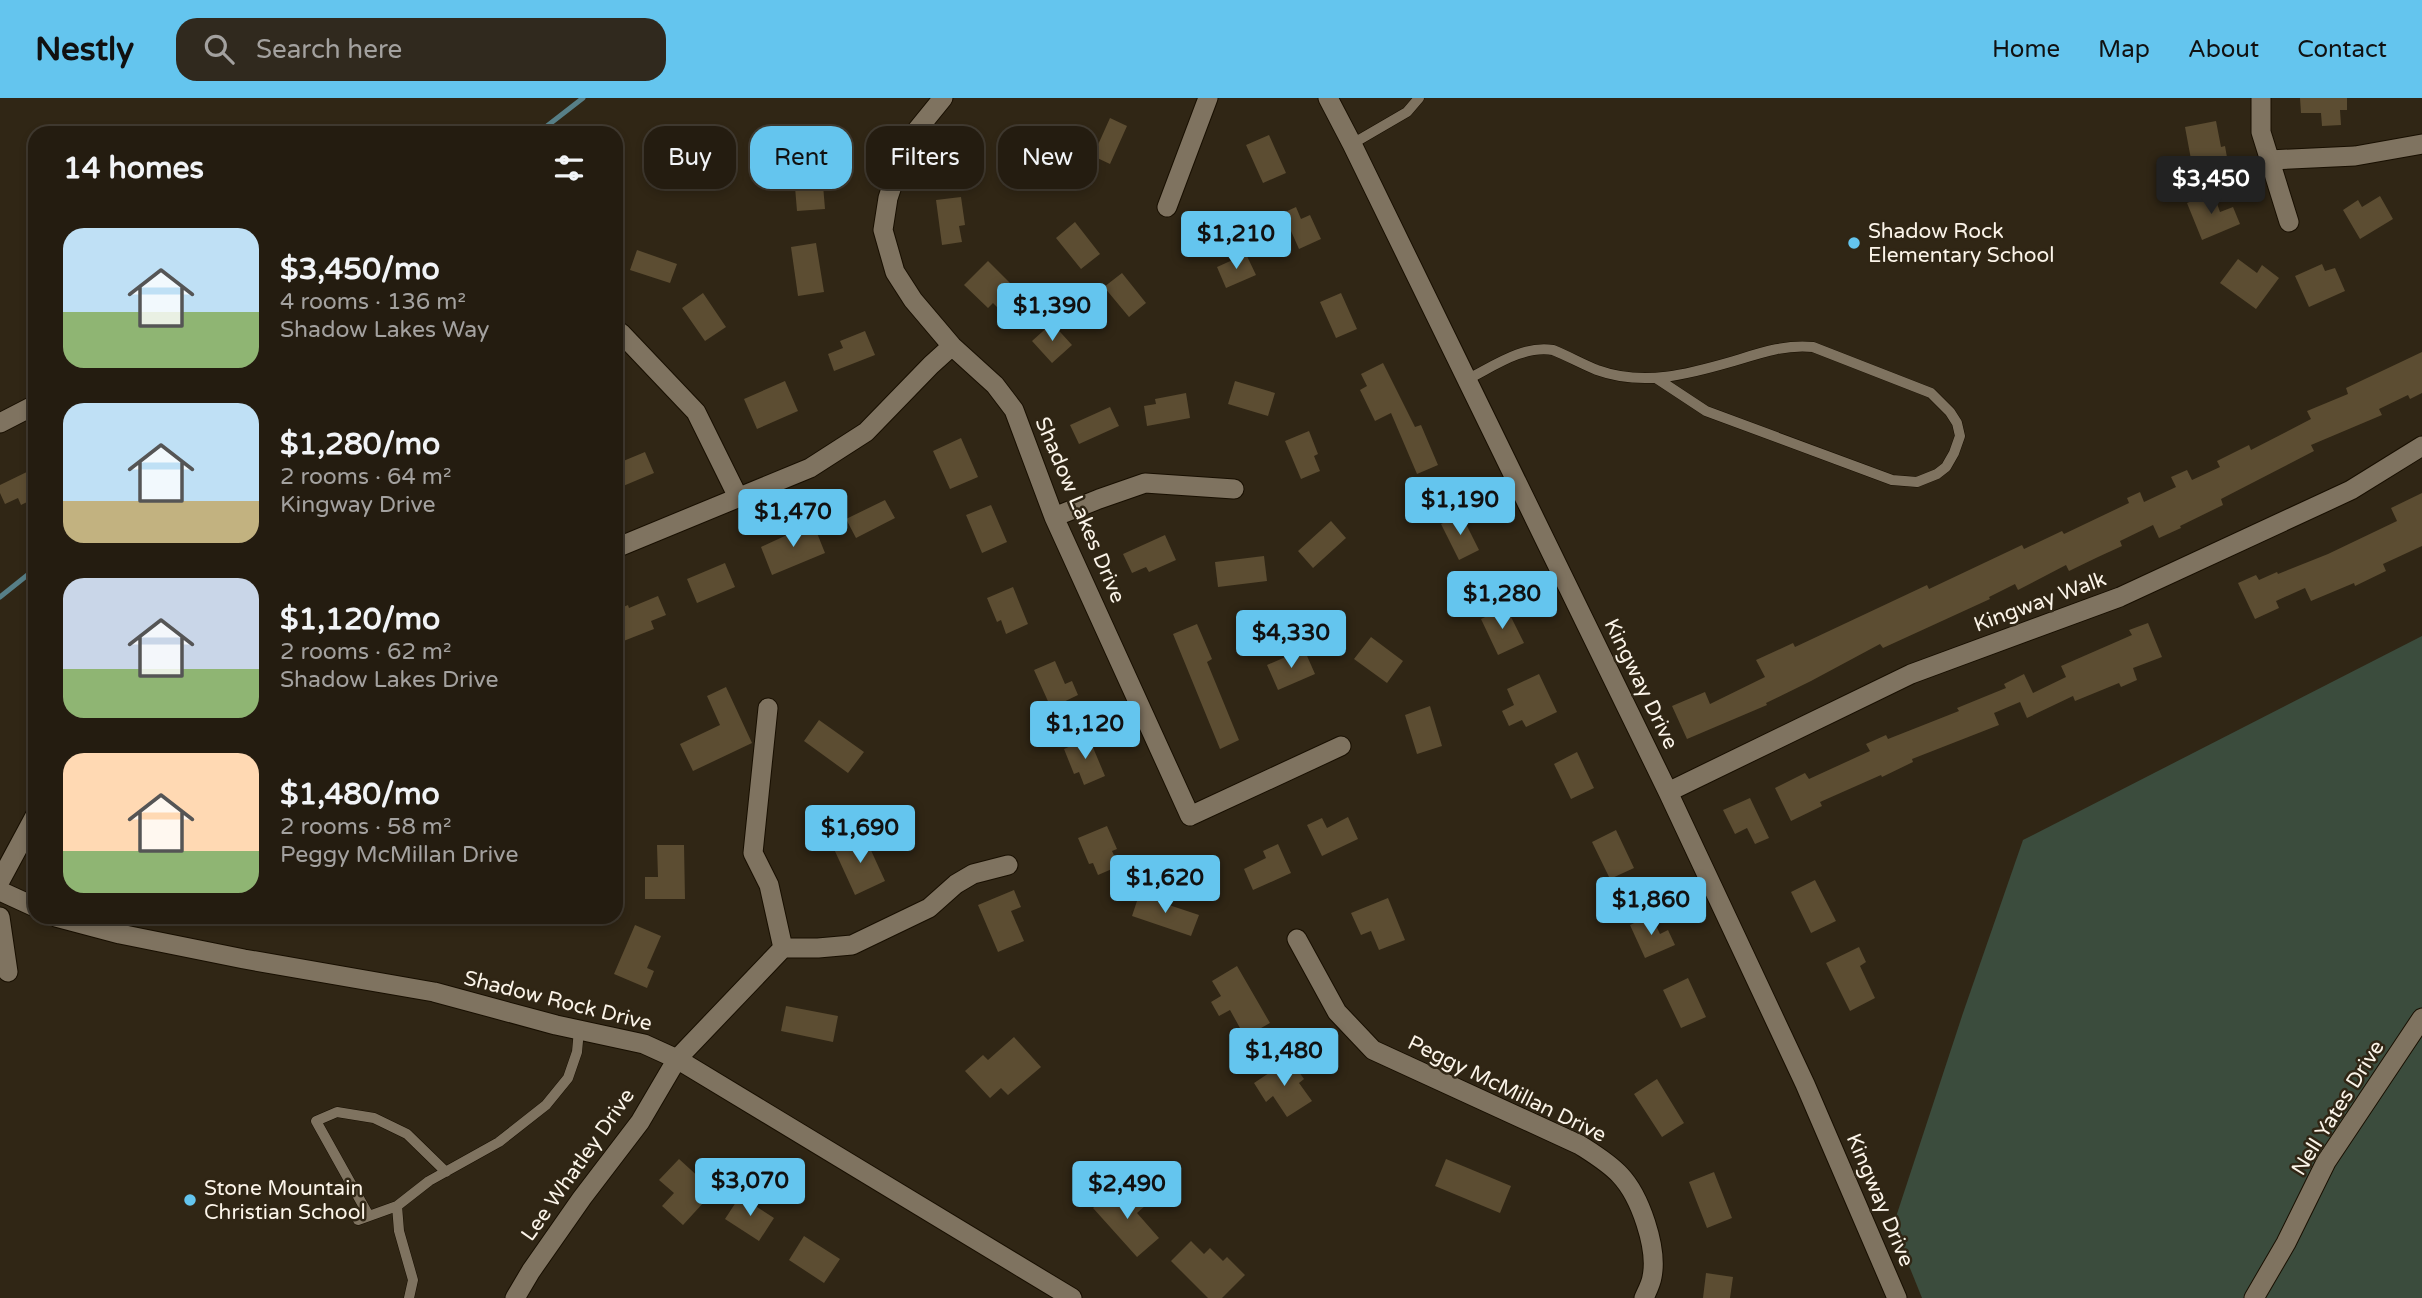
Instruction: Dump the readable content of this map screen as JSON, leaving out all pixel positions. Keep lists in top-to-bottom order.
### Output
{
  "streets": {
    "street": [
      "Shadow Lakes Drive",
      "Kingway Walk",
      "Kingway Drive",
      "Shadow Rock Drive",
      "Peggy McMillan Drive",
      "Nell Yates Drive",
      "Lee Whatley Drive"
    ]
  },
  "crossings": [
    ["Kingway Walk", "Kingway Drive"],
    ["Shadow Rock Drive", "Lee Whatley Drive"]
  ],
  "places": ["Shadow Rock Elementary School", "Stone Mountain Christian School"],
  "page": {
    "header": "Nestly",
    "search": "Search here",
    "nav": [
      "Home",
      "Map",
      "About",
      "Contact"
    ],
    "chip": [
      "Buy",
      "Rent",
      "Filters",
      "New"
    ],
    "heading": "14 homes",
    "price": [
      "$3,450",
      "$1,210",
      "$1,390",
      "$1,190",
      "$1,470",
      "$1,280",
      "$4,330",
      "$1,120",
      "$1,690",
      "$1,620",
      "$1,860",
      "$1,480",
      "$3,070",
      "$2,490"
    ],
    "list": [
      {
        "name": "$3,450/mo",
        "note": "4 rooms · 136 m² · Shadow Lakes Way"
      },
      {
        "name": "$1,280/mo",
        "note": "2 rooms · 64 m² · Kingway Drive"
      },
      {
        "name": "$1,120/mo",
        "note": "2 rooms · 62 m² · Shadow Lakes Drive"
      },
      {
        "name": "$1,480/mo",
        "note": "2 rooms · 58 m² · Peggy McMillan Drive"
      }
    ]
  }
}
